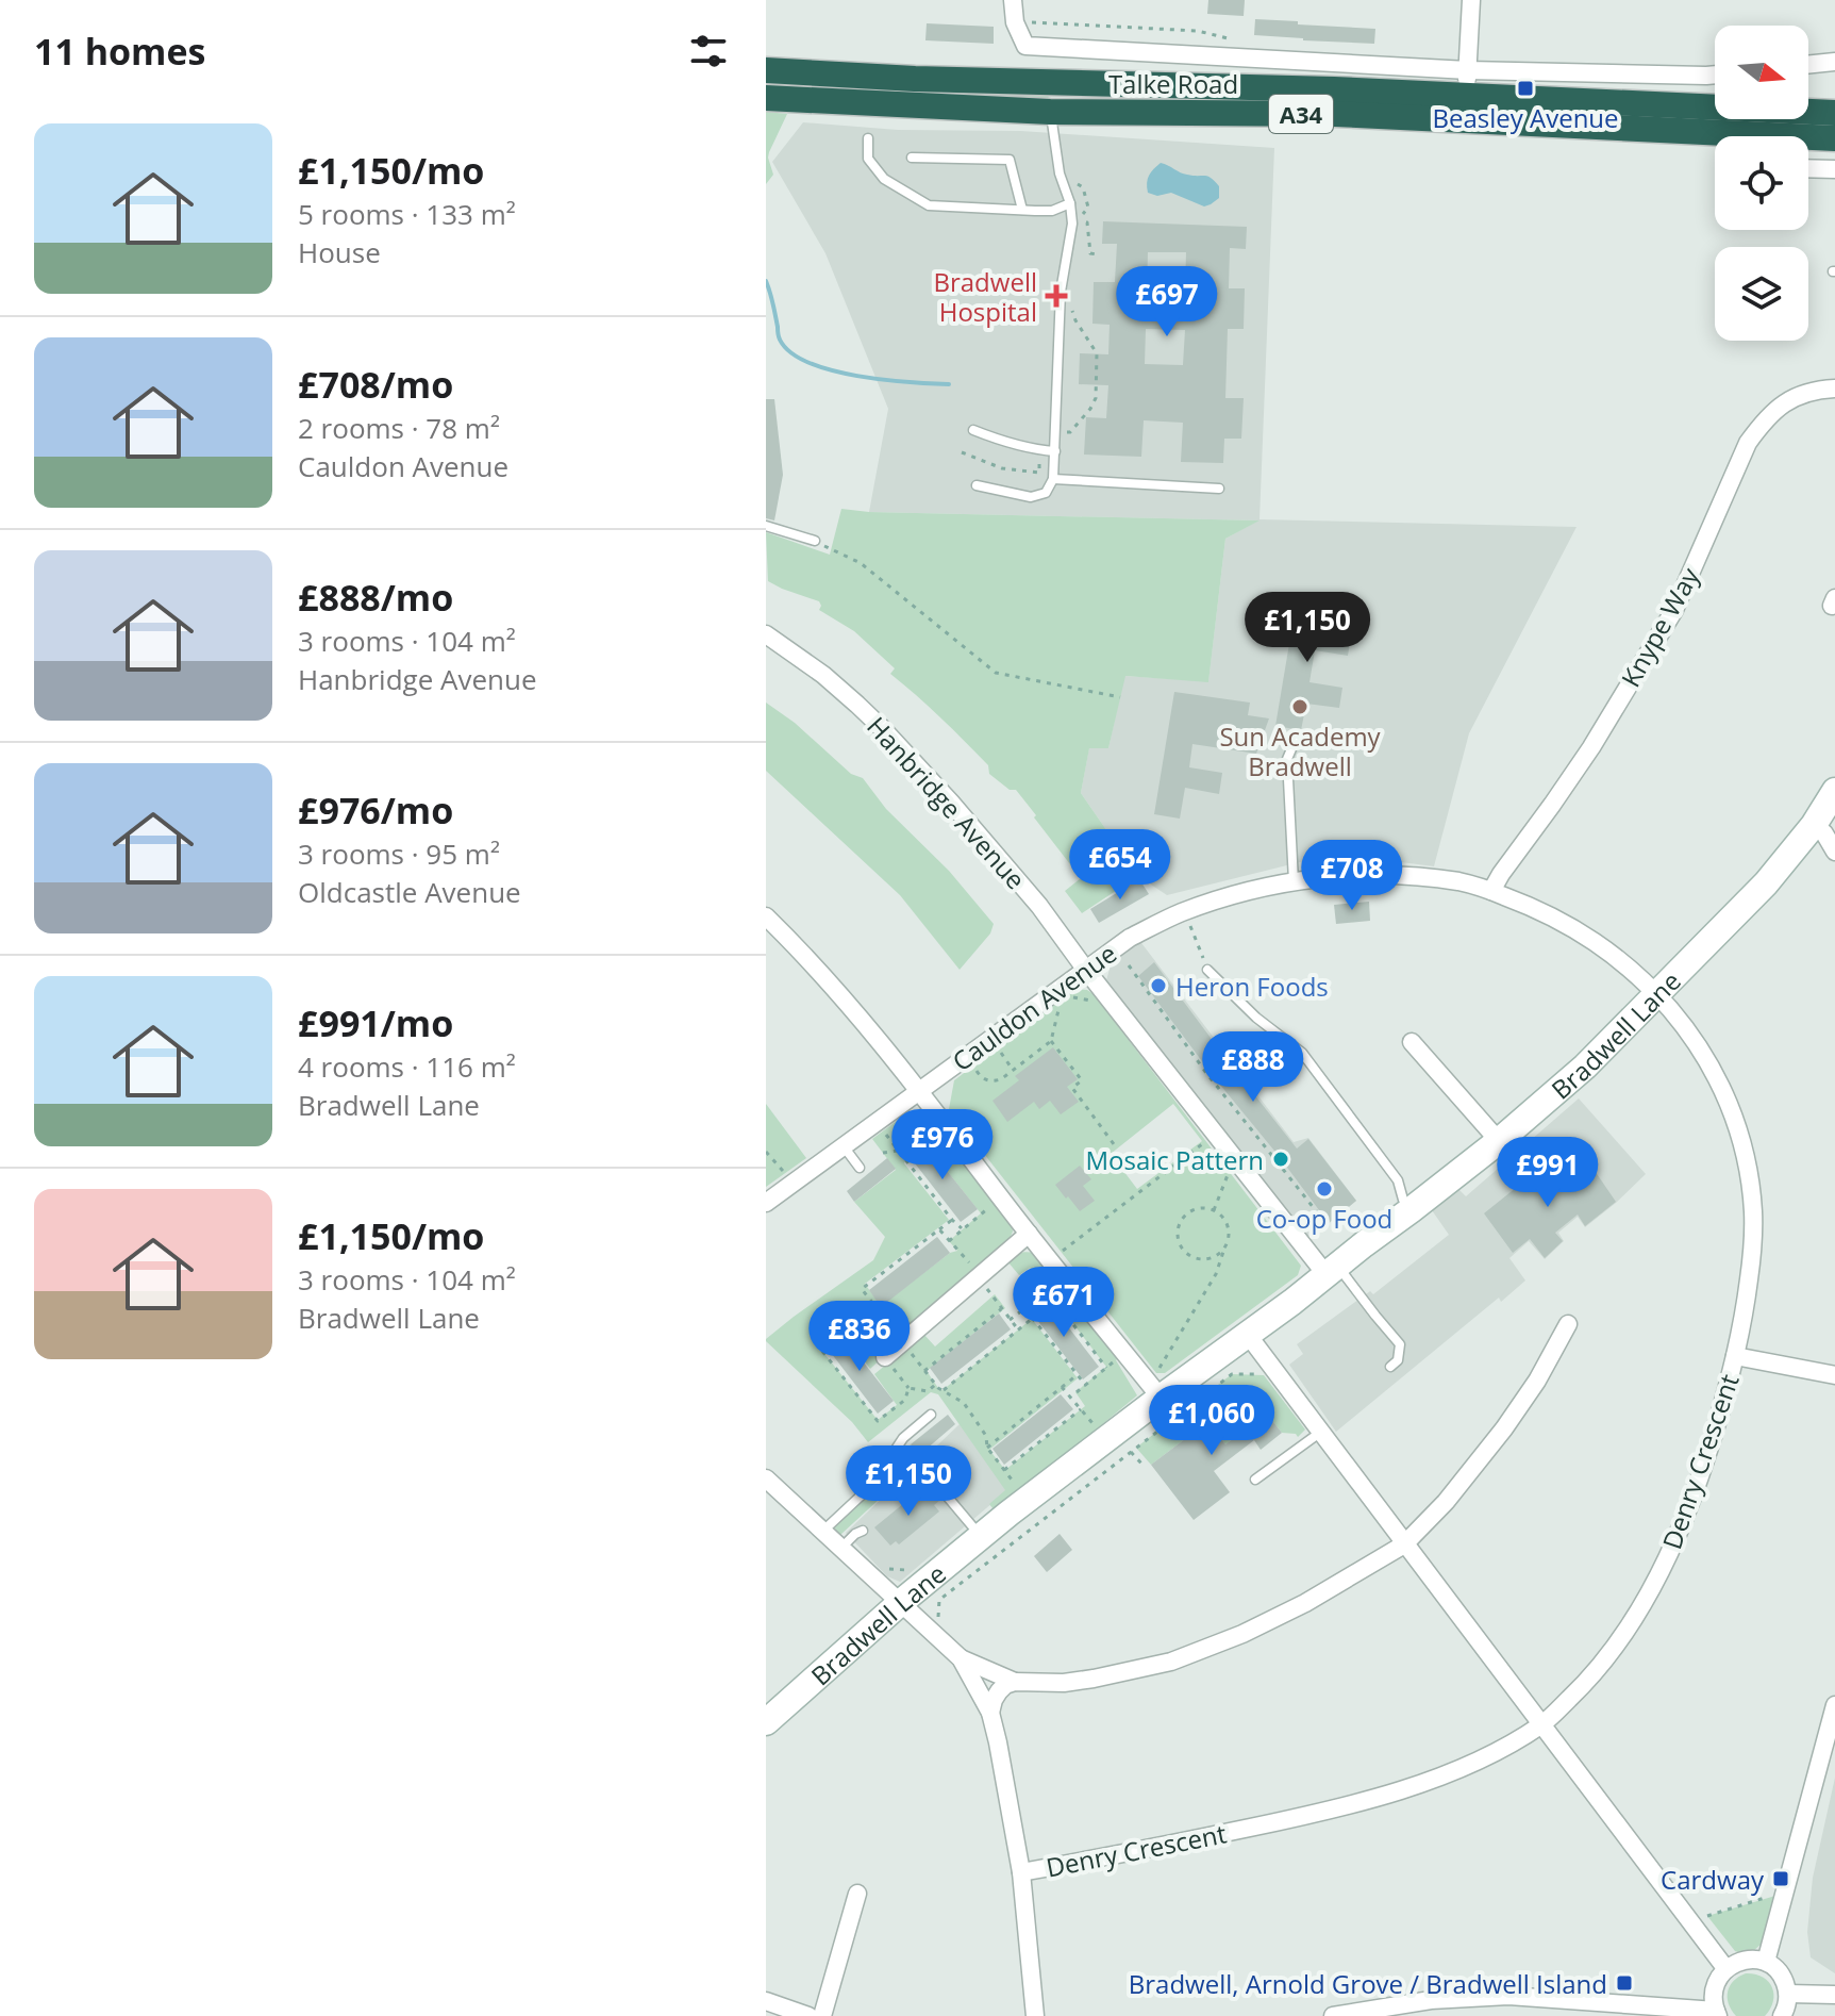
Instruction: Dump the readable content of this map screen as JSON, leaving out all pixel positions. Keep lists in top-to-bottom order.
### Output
{
  "streets": {
    "highway": ["Talke Road", "A34"],
    "street": [
      "Knype Way",
      "Hanbridge Avenue",
      "Cauldon Avenue",
      "Bradwell Lane",
      "Denry Crescent"
    ]
  },
  "crossings": [
    ["Knype Way", "Cauldon Avenue"],
    ["Hanbridge Avenue", "Cauldon Avenue"],
    ["Hanbridge Avenue", "Bradwell Lane"],
    ["Cauldon Avenue", "Bradwell Lane"],
    ["Cauldon Avenue", "Denry Crescent"],
    ["Bradwell Lane", "Denry Crescent"]
  ],
  "places": {
    "transit": ["Beasley Avenue", "Cardway", "Bradwell, Arnold Grove / Bradwell Island"],
    "health": ["Bradwell Hospital"],
    "other": [
      "Sun Academy Bradwell",
      "Heron Foods",
      "Mosaic Pattern",
      "Co-op Food"
    ]
  },
  "north": "right",
  "page": {
    "heading": "11 homes",
    "list": [
      {
        "name": "£1,150/mo",
        "note": "5 rooms · 133 m² · House"
      },
      {
        "name": "£708/mo",
        "note": "2 rooms · 78 m² · Cauldon Avenue"
      },
      {
        "name": "£888/mo",
        "note": "3 rooms · 104 m² · Hanbridge Avenue"
      },
      {
        "name": "£976/mo",
        "note": "3 rooms · 95 m² · Oldcastle Avenue"
      },
      {
        "name": "£991/mo",
        "note": "4 rooms · 116 m² · Bradwell Lane"
      },
      {
        "name": "£1,150/mo",
        "note": "3 rooms · 104 m² · Bradwell Lane"
      }
    ],
    "price": [
      "£697",
      "£1,150",
      "£654",
      "£708",
      "£888",
      "£976",
      "£991",
      "£671",
      "£836",
      "£1,060",
      "£1,150"
    ]
  }
}
